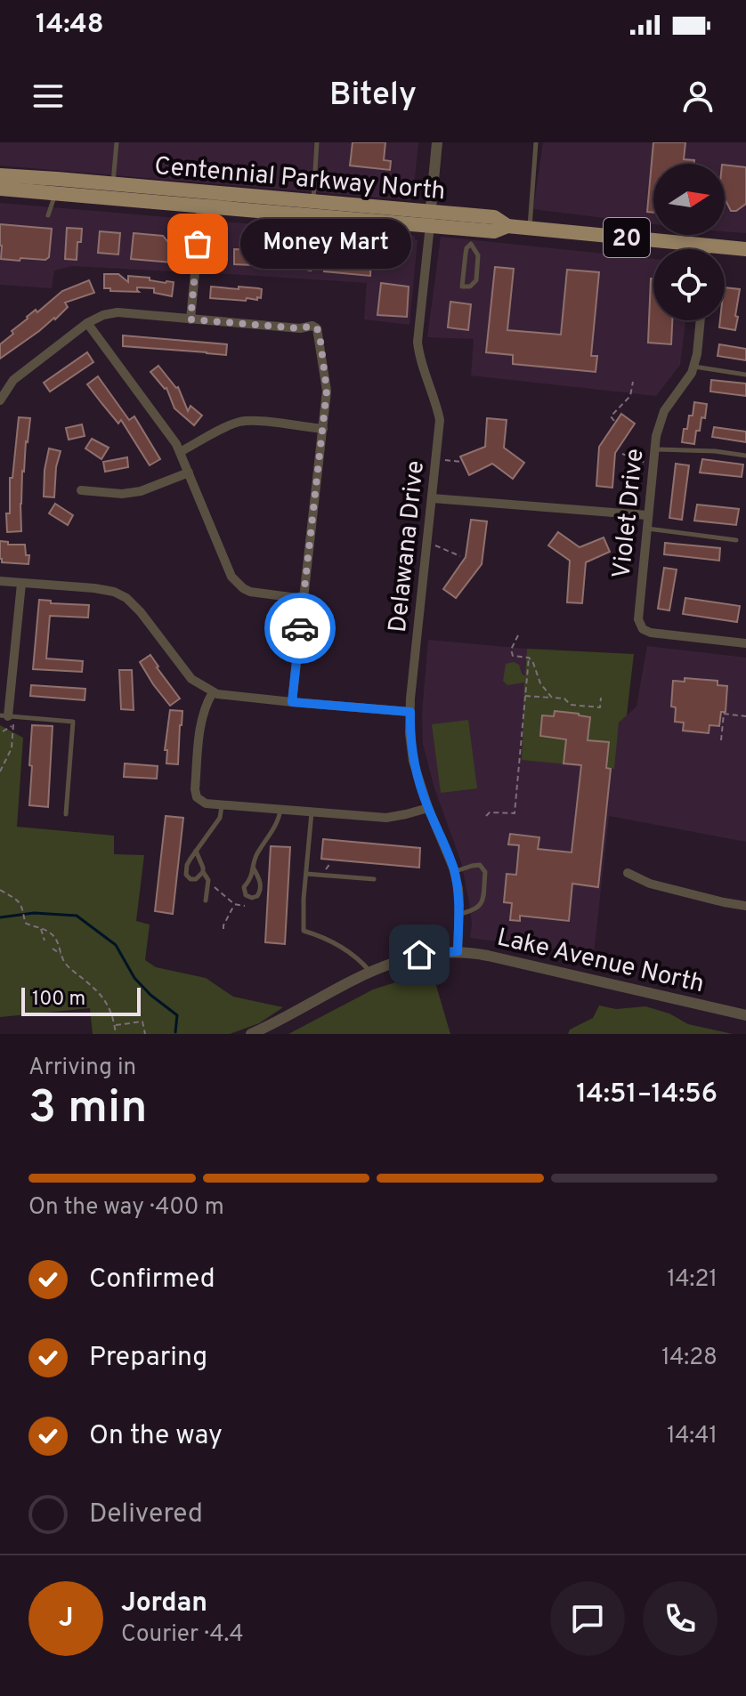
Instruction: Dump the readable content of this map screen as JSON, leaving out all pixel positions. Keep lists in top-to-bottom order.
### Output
{
  "streets": {
    "main road": ["Centennial Parkway North", "20"],
    "street": ["Violet Drive", "Delawana Drive", "Lake Avenue North"]
  },
  "crossings": [
    ["Centennial Parkway North", "Delawana Drive"],
    ["Delawana Drive", "Lake Avenue North"]
  ],
  "places": ["Money Mart"],
  "scale_bar": "100 m",
  "north": "right",
  "page": {
    "status": "14:48",
    "header": "Bitely",
    "bubble": "Money Mart",
    "scale": "100 m",
    "heading": ["3 min", "Arriving in", "14:51–14:56"],
    "panel": ["Jordan", "Courier · 4.4"],
    "bar": "On the way · 400 m",
    "list": [
      ["Confirmed", "14:21"],
      ["Preparing", "14:28"],
      ["On the way", "14:41"],
      "Delivered"
    ],
    "round": "J"
  }
}
